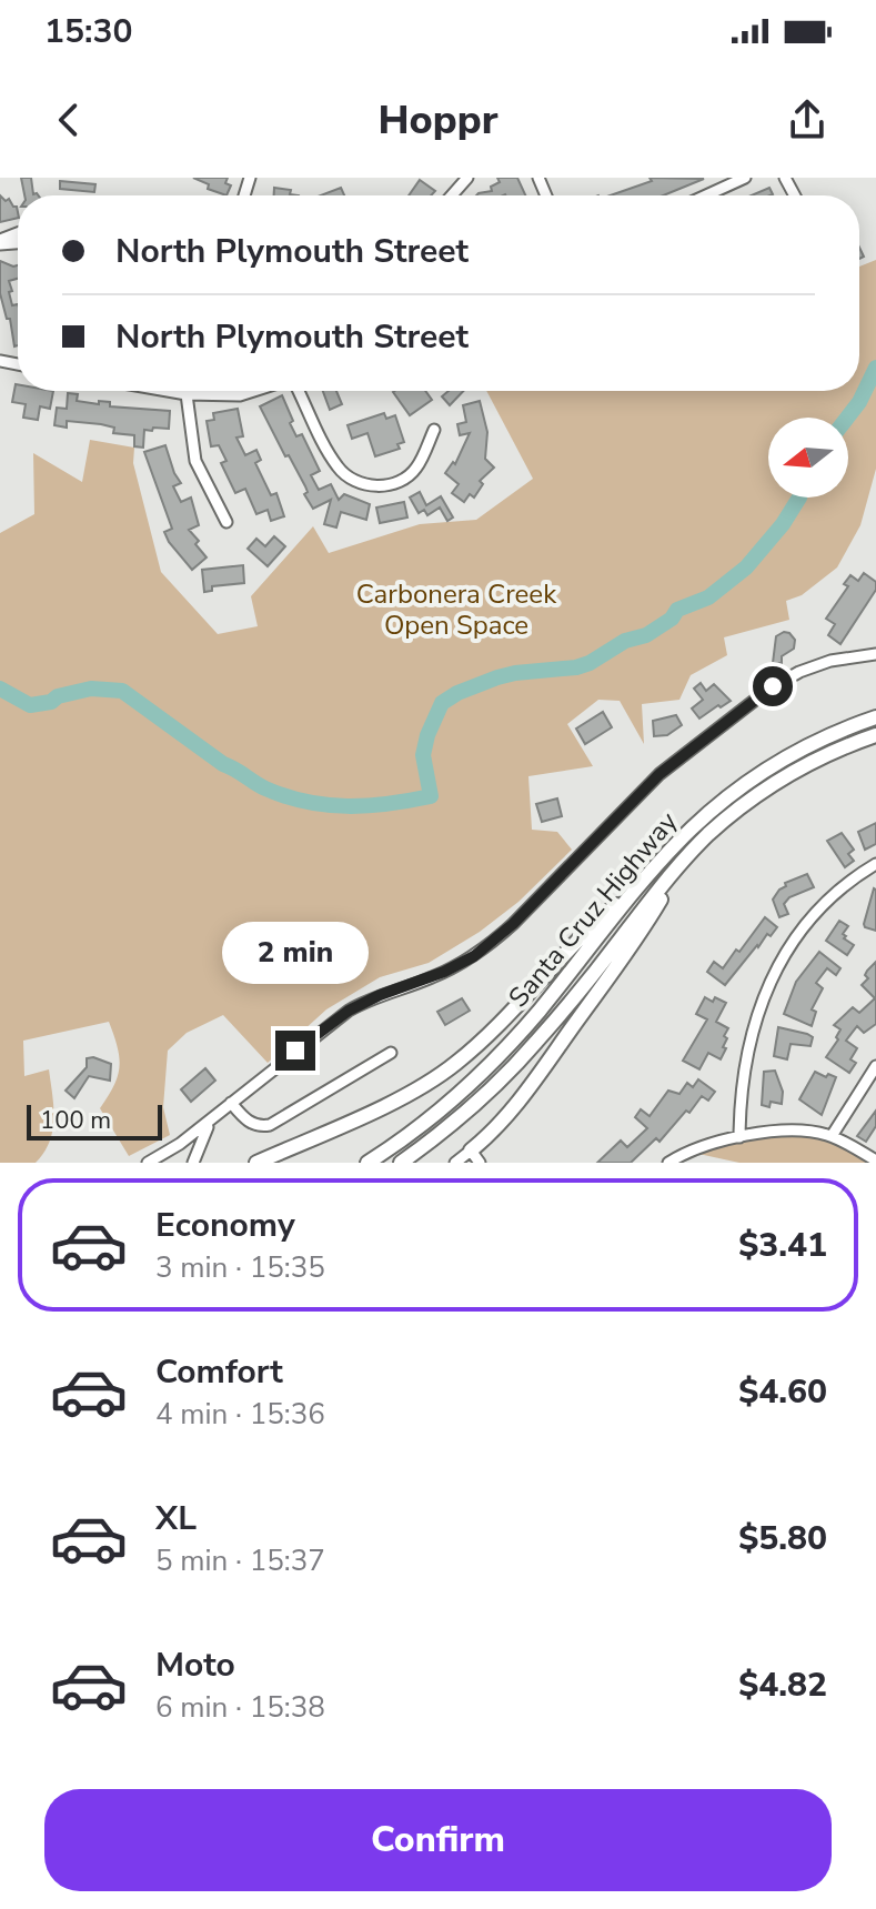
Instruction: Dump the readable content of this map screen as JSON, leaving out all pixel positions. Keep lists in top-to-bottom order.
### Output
{
  "streets": {
    "highway": ["Santa Cruz Highway"]
  },
  "parks": ["Carbonera Creek Open Space"],
  "scale_bar": "100 m",
  "north": "left",
  "page": {
    "status": "15:30",
    "header": "Hoppr",
    "banner": ["North Plymouth Street", "North Plymouth Street"],
    "bubble": "2 min",
    "scale": "100 m",
    "list": [
      {
        "name": "Economy",
        "note": "3 min · 15:35",
        "value": "$3.41"
      },
      {
        "name": "Comfort",
        "note": "4 min · 15:36",
        "value": "$4.60"
      },
      {
        "name": "XL",
        "note": "5 min · 15:37",
        "value": "$5.80"
      },
      {
        "name": "Moto",
        "note": "6 min · 15:38",
        "value": "$4.82"
      }
    ],
    "buttons": "Confirm"
  }
}
